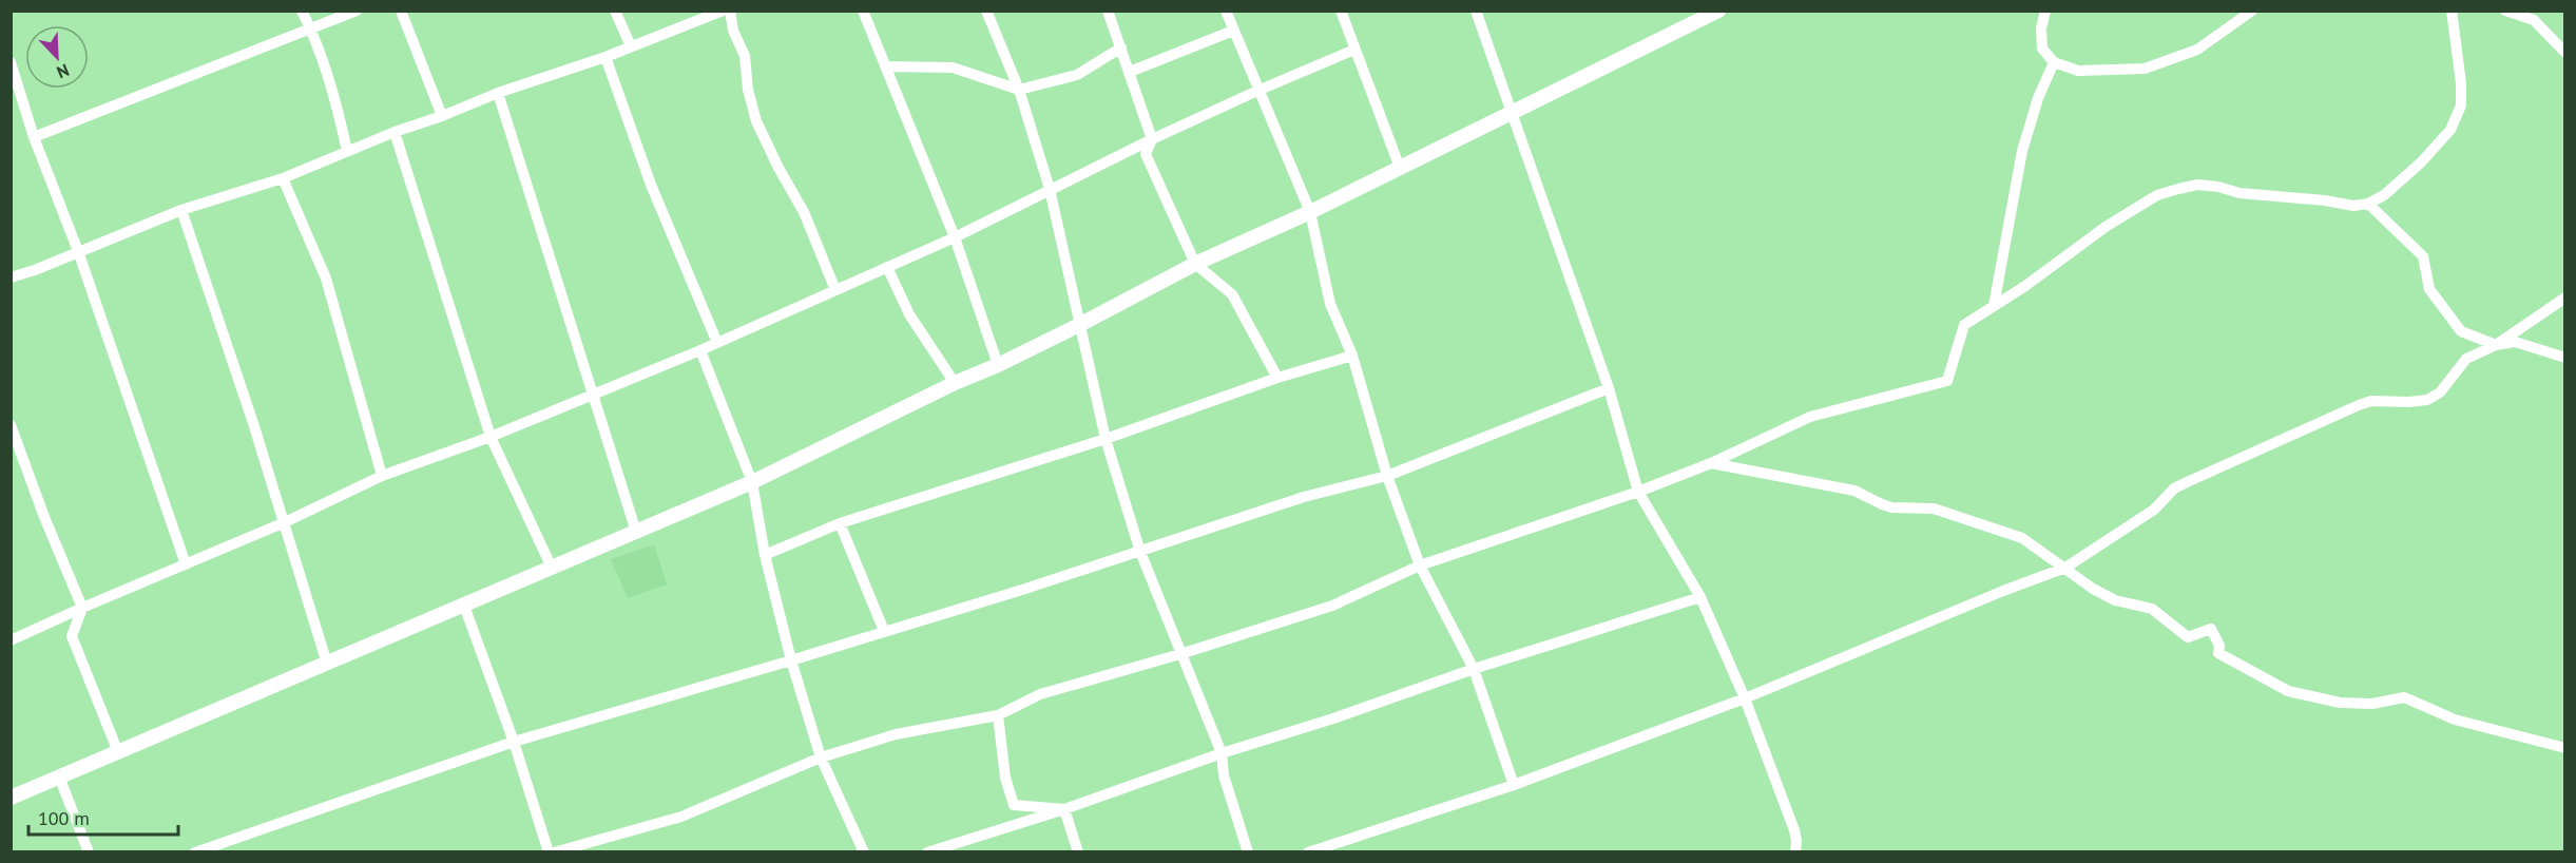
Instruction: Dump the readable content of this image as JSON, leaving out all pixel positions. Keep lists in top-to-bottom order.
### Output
{
  "scale_bar": "100 m",
  "north": "bottom right"
}
